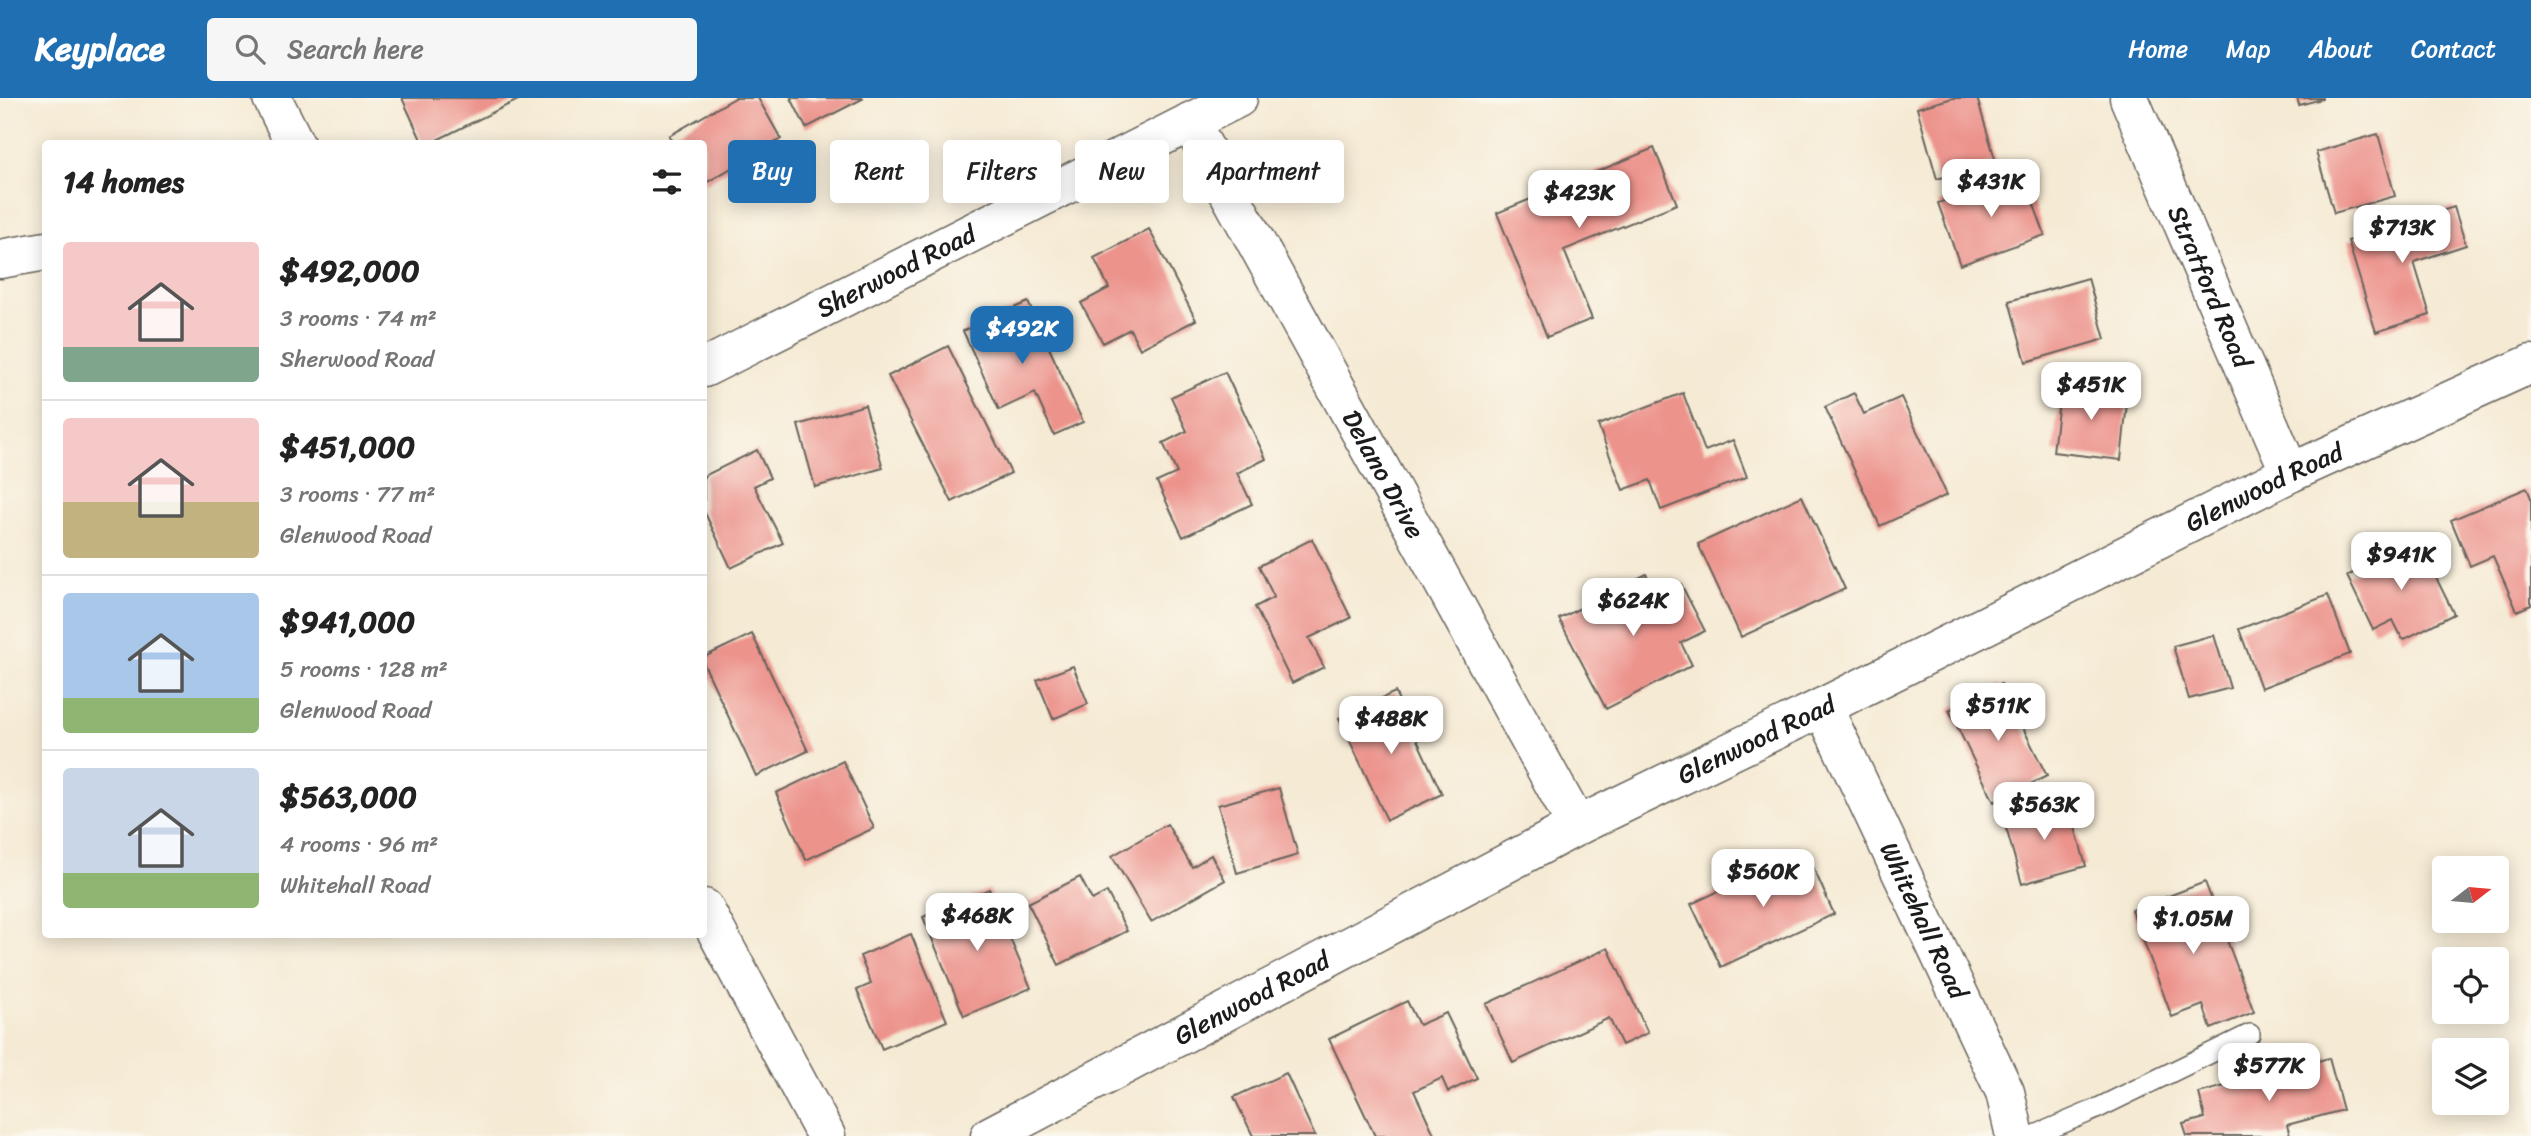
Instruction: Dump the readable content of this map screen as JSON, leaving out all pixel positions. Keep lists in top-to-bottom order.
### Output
{
  "streets": {
    "street": [
      "Sherwood Road",
      "Stratford Road",
      "Delano Drive",
      "Glenwood Road",
      "Whitehall Road"
    ]
  },
  "crossings": [
    ["Sherwood Road", "Delano Drive"],
    ["Stratford Road", "Glenwood Road"],
    ["Delano Drive", "Glenwood Road"],
    ["Glenwood Road", "Whitehall Road"]
  ],
  "north": "right",
  "page": {
    "header": "Keyplace",
    "search": "Search here",
    "nav": [
      "Home",
      "Map",
      "About",
      "Contact"
    ],
    "chip": [
      "Buy",
      "Rent",
      "Filters",
      "New",
      "Apartment"
    ],
    "heading": "14 homes",
    "price": [
      "$431K",
      "$423K",
      "$713K",
      "$492K",
      "$451K",
      "$941K",
      "$624K",
      "$511K",
      "$488K",
      "$563K",
      "$560K",
      "$468K",
      "$1.05M",
      "$577K"
    ],
    "list": [
      {
        "name": "$492,000",
        "note": "3 rooms · 74 m² · Sherwood Road"
      },
      {
        "name": "$451,000",
        "note": "3 rooms · 77 m² · Glenwood Road"
      },
      {
        "name": "$941,000",
        "note": "5 rooms · 128 m² · Glenwood Road"
      },
      {
        "name": "$563,000",
        "note": "4 rooms · 96 m² · Whitehall Road"
      }
    ]
  }
}
